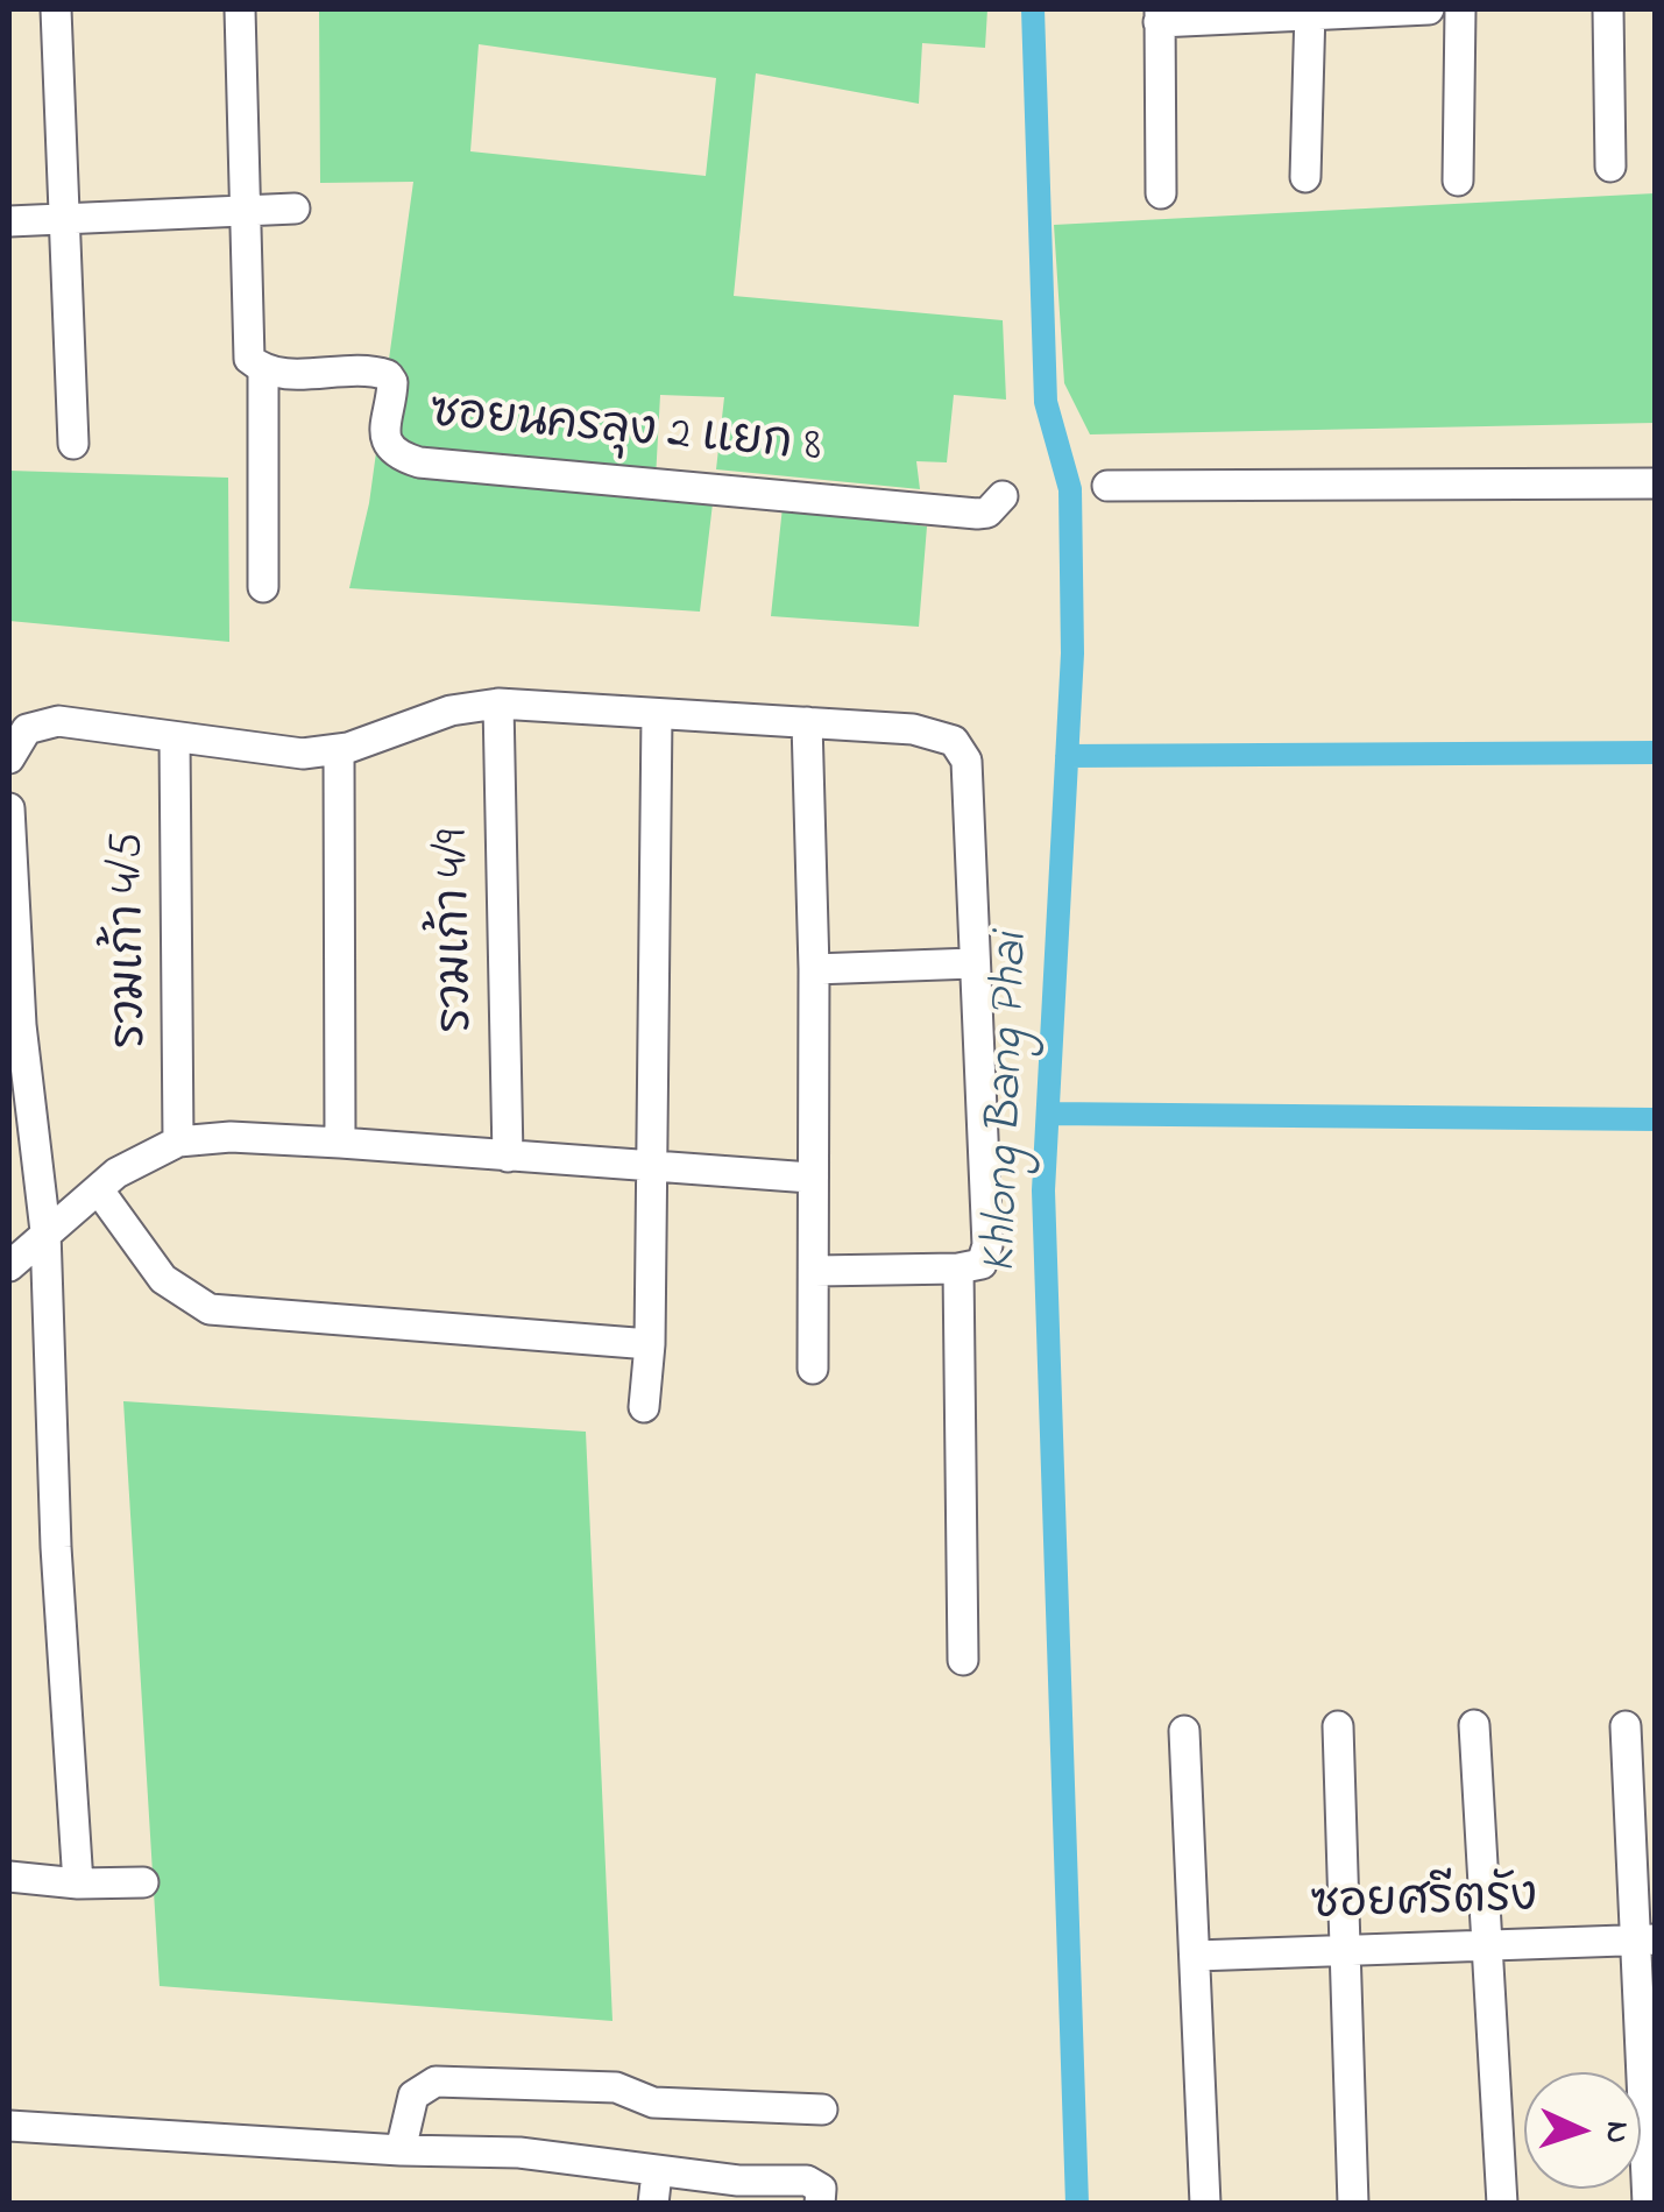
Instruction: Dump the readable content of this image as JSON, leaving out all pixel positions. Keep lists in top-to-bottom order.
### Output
{
  "streets": {
    "street": [
      "ซอยนครลุง 2 แยก 8",
      "รวมเก้า 4/9",
      "รวมเก้า 4/5",
      "ซอยศรีตรัง"
    ]
  },
  "water": ["Khlong Bang Phai"],
  "north": "right"
}
